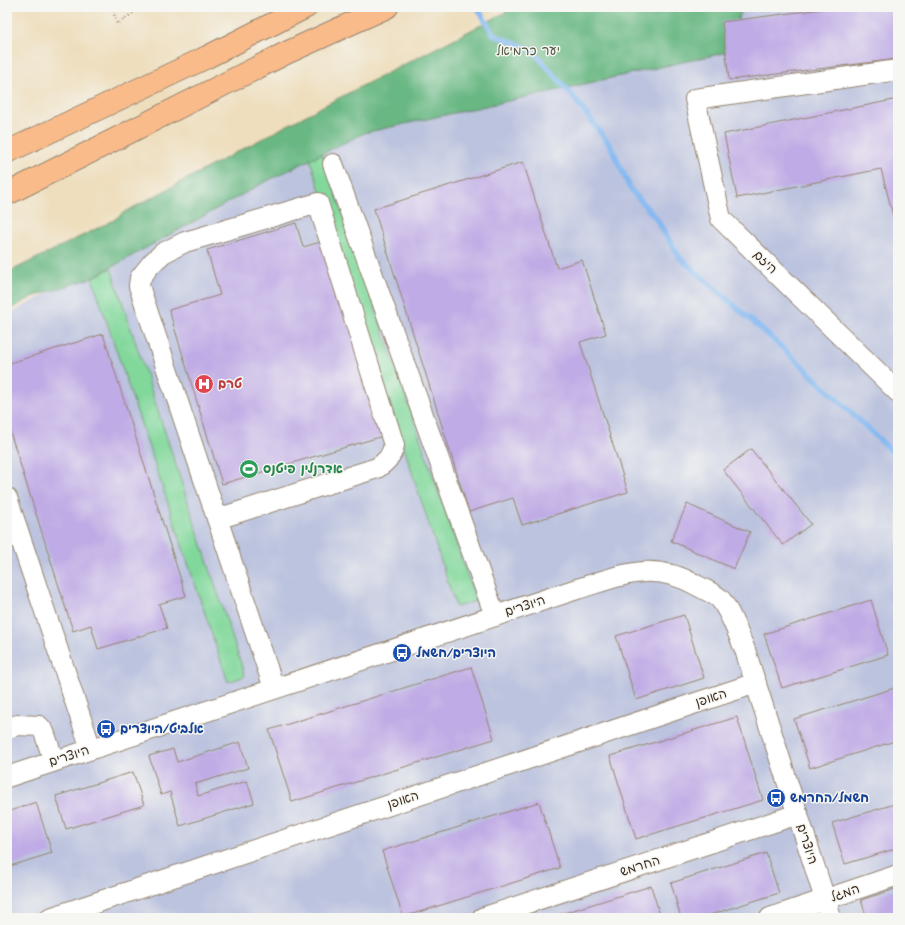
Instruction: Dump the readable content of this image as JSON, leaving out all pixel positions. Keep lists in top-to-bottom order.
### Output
{
  "streets": {
    "street": [
      "היזם",
      "היוצרים",
      "האופן",
      "החרמש",
      "המגל"
    ]
  },
  "crossings": [
    ["היוצרים", "האופן"],
    ["היוצרים", "החרמש"],
    ["היוצרים", "המגל"]
  ],
  "parks": ["יער כרמיאל"],
  "places": {
    "hospital": ["טרם"],
    "sports": ["אדרנלין פיטנס"],
    "bus stop": ["היוצרים/חשמל", "אלביט/היוצרים", "חשמל/החרמש"]
  }
}
